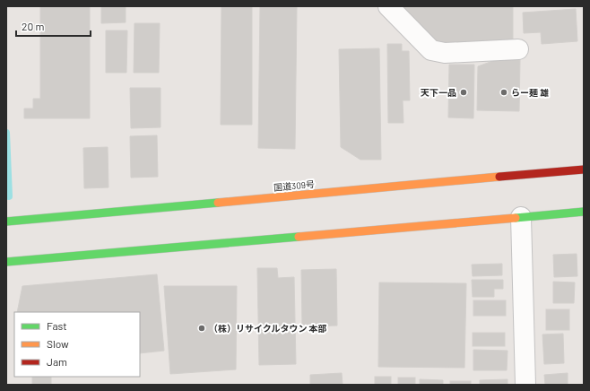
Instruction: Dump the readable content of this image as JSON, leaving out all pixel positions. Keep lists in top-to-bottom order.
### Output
{
  "streets": {
    "highway": ["国道309号"]
  },
  "places": ["天下一品", "らー麺 雄", "（株）リサイクルタウン 本部"],
  "legend": ["Fast", "Slow", "Jam"],
  "scale_bar": "20 m"
}
